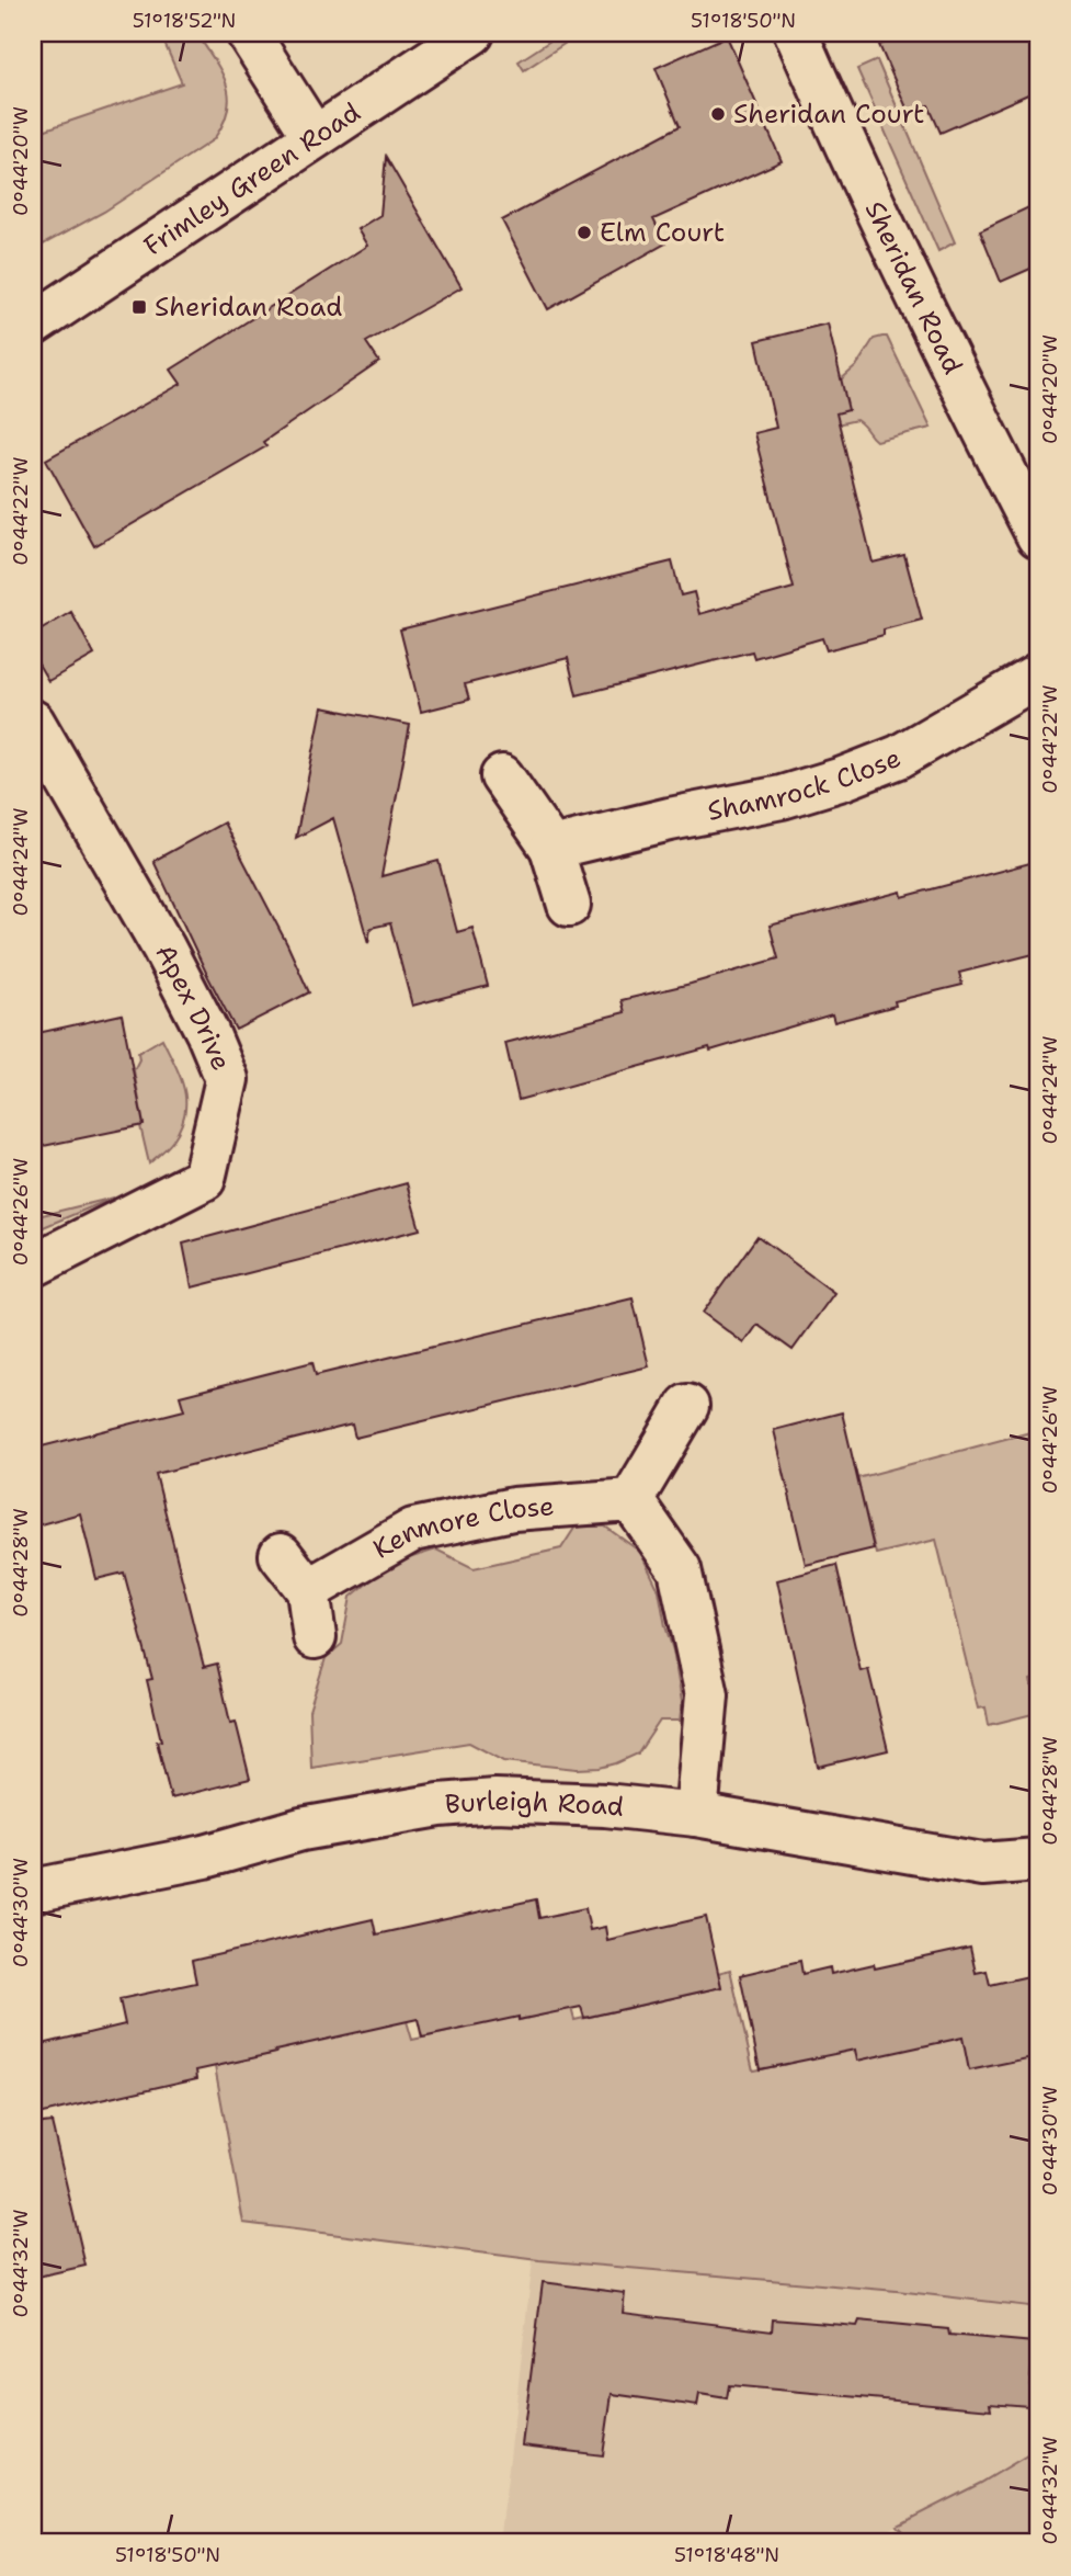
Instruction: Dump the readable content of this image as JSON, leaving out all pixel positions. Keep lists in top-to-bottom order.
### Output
{
  "streets": {
    "street": [
      "Frimley Green Road",
      "Sheridan Road",
      "Shamrock Close",
      "Apex Drive",
      "Kenmore Close",
      "Burleigh Road"
    ]
  },
  "places": {
    "other": ["Sheridan Court", "Elm Court"],
    "transit": ["Sheridan Road"]
  },
  "coordinates": [
    "51°18'52\"N",
    "51°18'50\"N",
    "0°44'20\"W",
    "0°44'22\"W",
    "0°44'24\"W",
    "0°44'26\"W",
    "0°44'28\"W",
    "0°44'30\"W",
    "0°44'32\"W",
    "51°18'48\"N"
  ]
}
